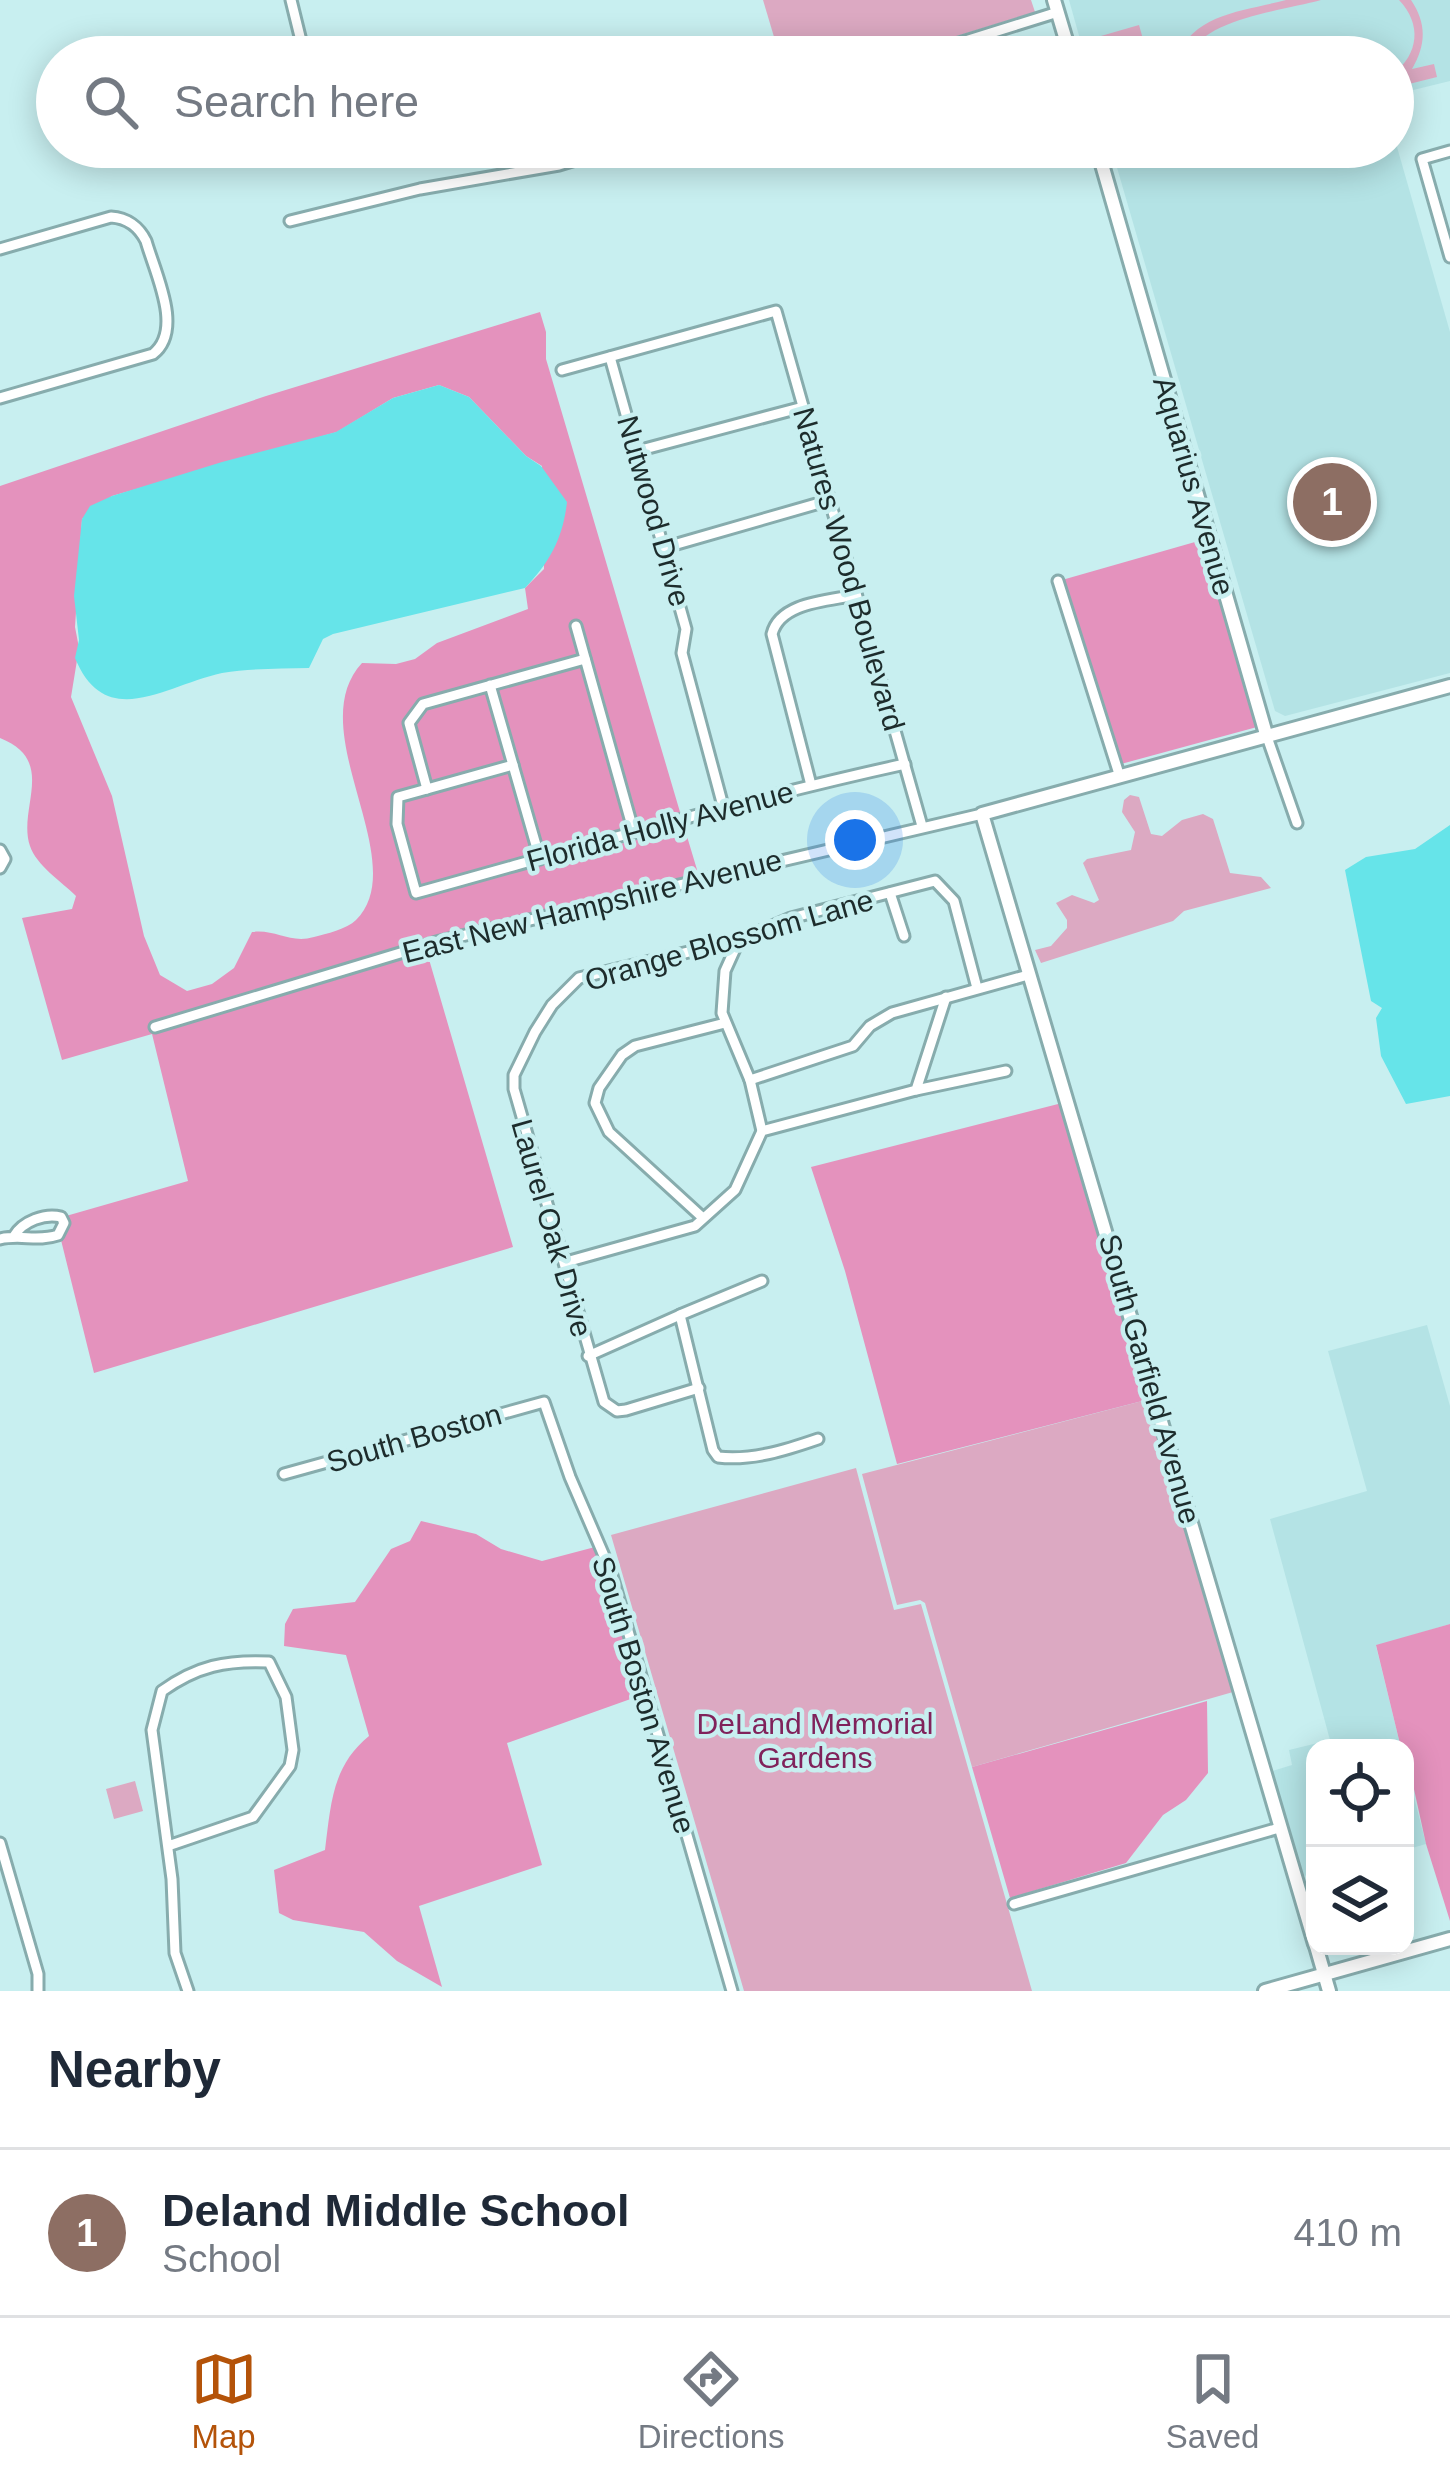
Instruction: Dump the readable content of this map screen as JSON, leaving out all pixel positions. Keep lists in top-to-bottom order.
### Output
{
  "streets": {
    "street": [
      "Aquarius Avenue",
      "Nutwood Drive",
      "Natures Wood Boulevard",
      "Florida Holly Avenue",
      "East New Hampshire Avenue",
      "Orange Blossom Lane",
      "Laurel Oak Drive",
      "South Garfield Avenue",
      "South Boston",
      "South Boston Avenue"
    ]
  },
  "crossings": [
    ["Aquarius Avenue", "East New Hampshire Avenue"],
    ["Nutwood Drive", "Natures Wood Boulevard"],
    ["Nutwood Drive", "Florida Holly Avenue"],
    ["Natures Wood Boulevard", "Florida Holly Avenue"],
    ["Natures Wood Boulevard", "East New Hampshire Avenue"],
    ["East New Hampshire Avenue", "South Garfield Avenue"],
    ["Orange Blossom Lane", "Laurel Oak Drive"],
    ["South Boston", "South Boston Avenue"]
  ],
  "parks": ["DeLand Memorial Gardens"],
  "page": {
    "search": "Search here",
    "pins": "1",
    "heading": "Nearby",
    "list": [
      {
        "mark": "1",
        "name": "Deland Middle School",
        "note": "School",
        "value": "410 m"
      }
    ],
    "nav": ["Map", "Directions", "Saved"]
  }
}
